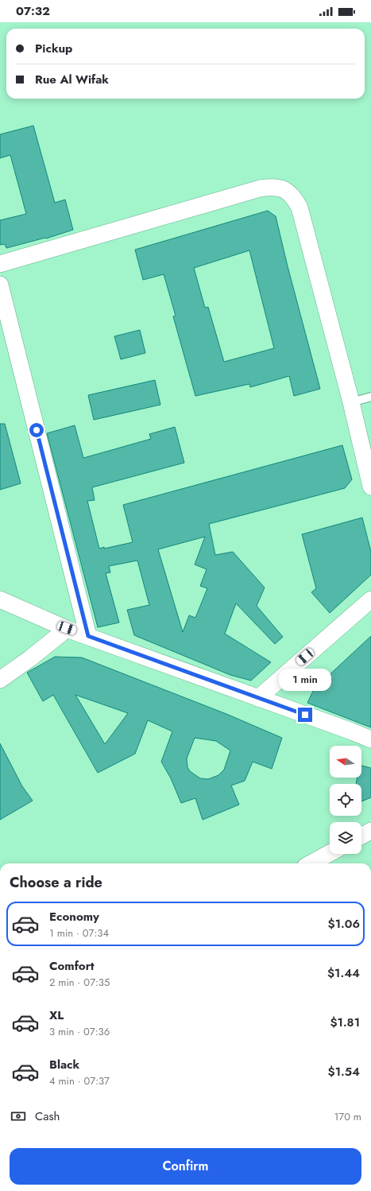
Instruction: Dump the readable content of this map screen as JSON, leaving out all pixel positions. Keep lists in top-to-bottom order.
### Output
{
  "north": "left",
  "page": {
    "status": "07:32",
    "banner": ["Pickup", "Rue Al Wifak"],
    "bubble": "1 min",
    "heading": "Choose a ride",
    "list": [
      {
        "name": "Economy",
        "note": "1 min · 07:34",
        "value": "$1.06"
      },
      {
        "name": "Comfort",
        "note": "2 min · 07:35",
        "value": "$1.44"
      },
      {
        "name": "XL",
        "note": "3 min · 07:36",
        "value": "$1.81"
      },
      {
        "name": "Black",
        "note": "4 min · 07:37",
        "value": "$1.54"
      }
    ],
    "pay": ["Cash", "170 m"],
    "buttons": "Confirm"
  }
}
